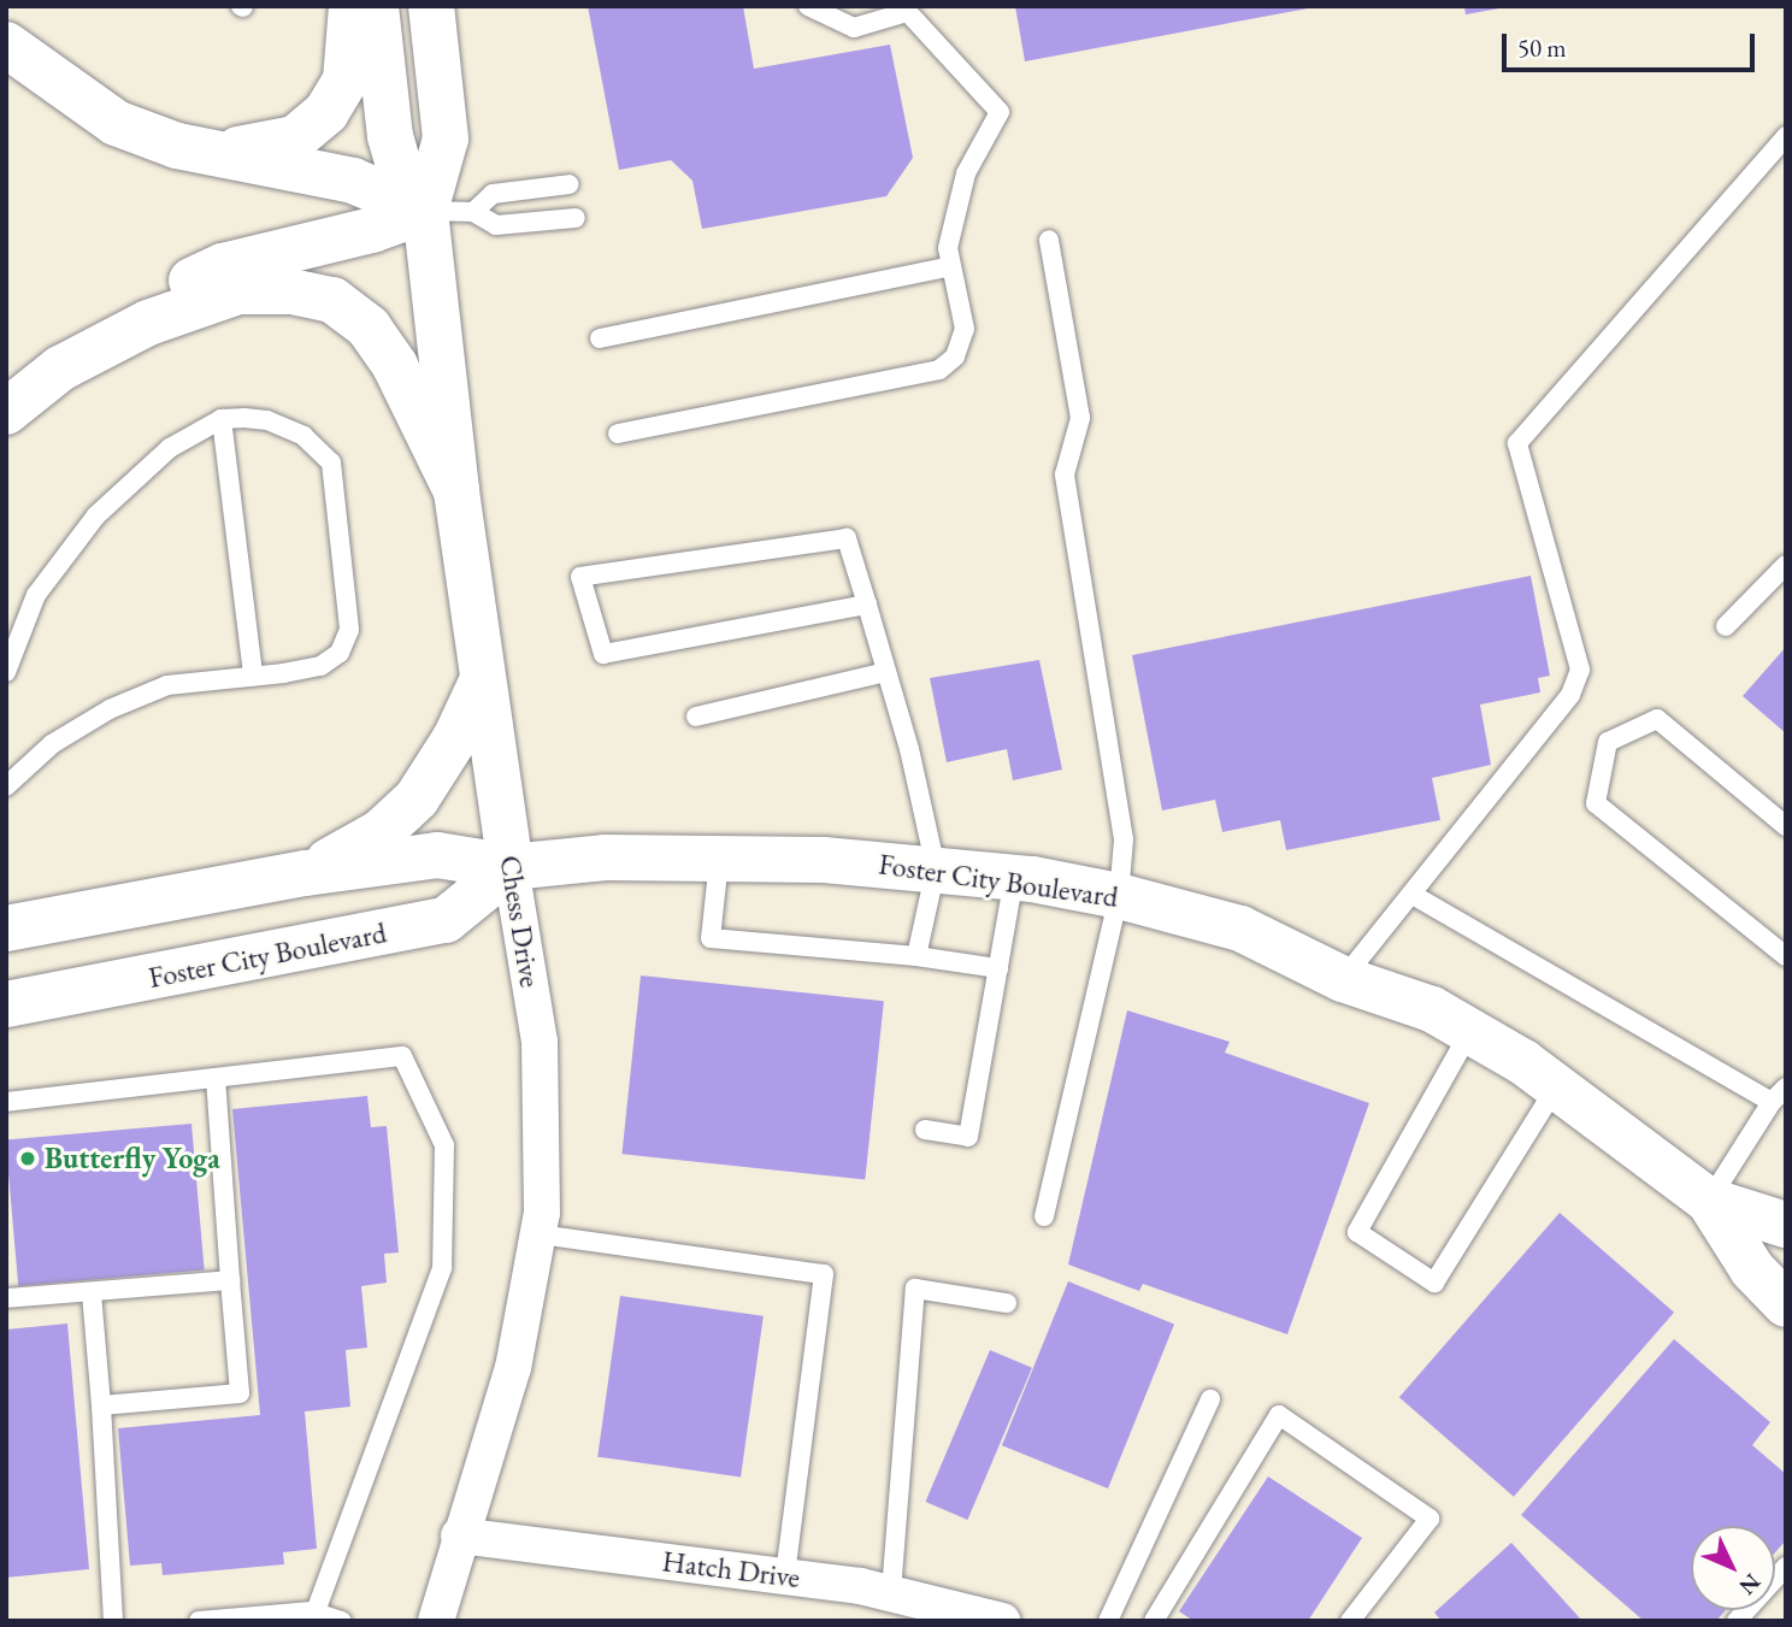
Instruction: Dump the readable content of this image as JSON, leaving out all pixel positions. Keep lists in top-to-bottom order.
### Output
{
  "streets": {
    "main road": ["Foster City Boulevard", "Chess Drive"],
    "street": ["Hatch Drive"]
  },
  "crossings": [
    ["Foster City Boulevard", "Chess Drive"],
    ["Chess Drive", "Hatch Drive"]
  ],
  "places": ["Butterfly Yoga"],
  "scale_bar": "50 m",
  "north": "bottom right"
}
